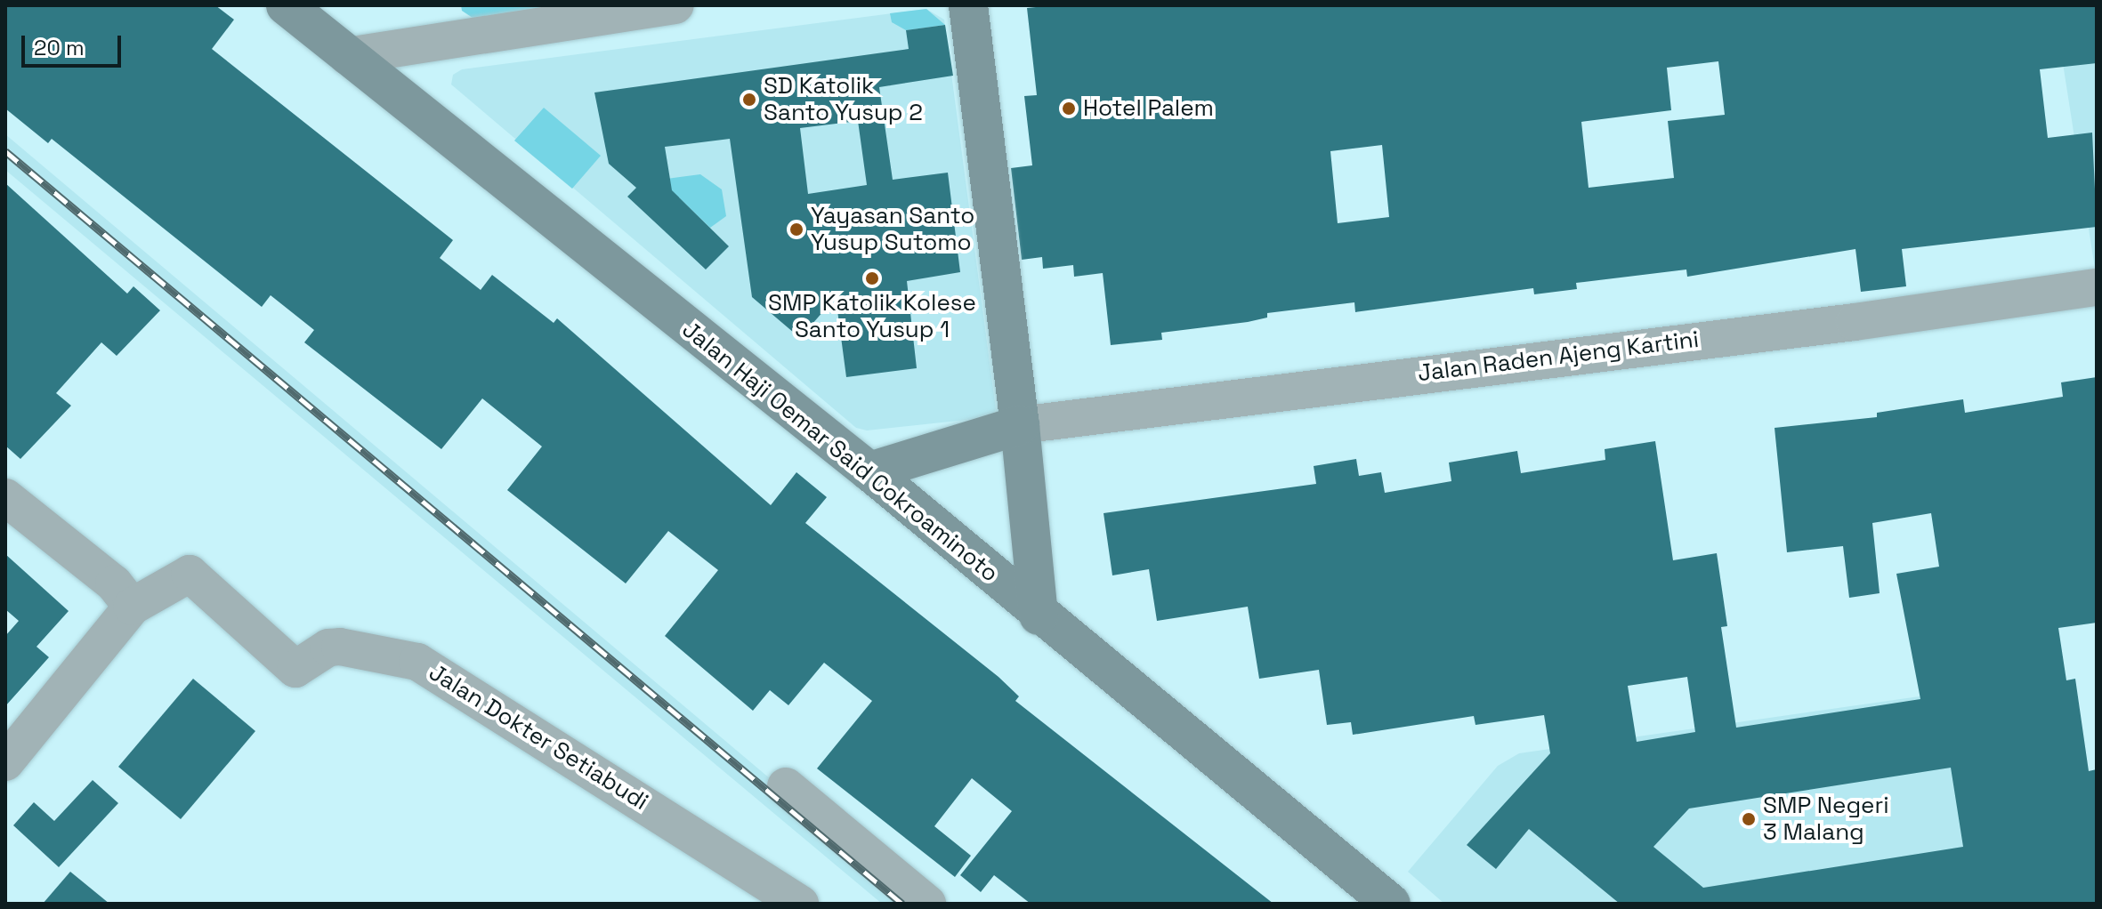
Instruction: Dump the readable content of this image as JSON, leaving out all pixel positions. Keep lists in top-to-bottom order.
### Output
{
  "streets": {
    "street": ["Jalan Raden Ajeng Kartini", "Jalan Haji Oemar Said Cokroaminoto", "Jalan Dokter Setiabudi"]
  },
  "places": [
    "SD Katolik Santo Yusup 2",
    "Hotel Palem",
    "Yayasan Santo Yusup Sutomo",
    "SMP Katolik Kolese Santo Yusup 1",
    "SMP Negeri 3 Malang"
  ],
  "scale_bar": "20 m"
}
